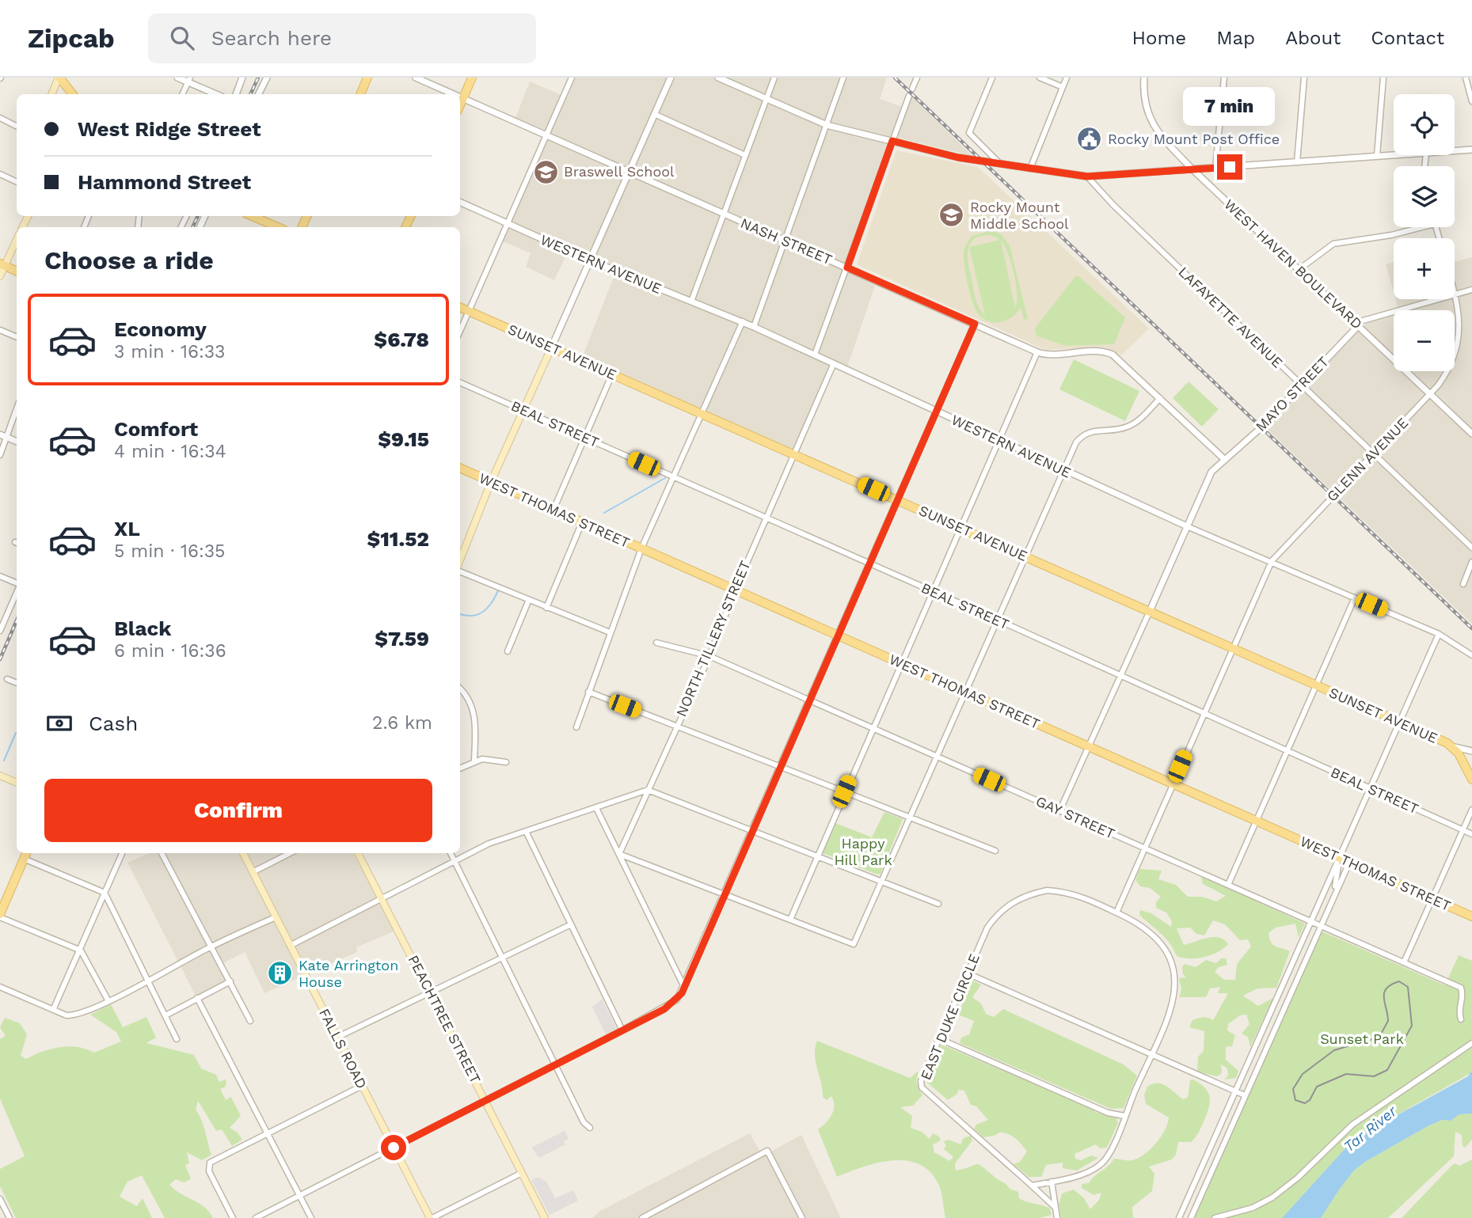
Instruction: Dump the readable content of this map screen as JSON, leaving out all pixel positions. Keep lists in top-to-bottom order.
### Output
{
  "streets": {
    "main road": [
      "SUNSET AVENUE",
      "WEST THOMAS STREET",
      "PEACHTREE STREET",
      "FALLS ROAD"
    ],
    "street": [
      "NASH STREET",
      "WESTERN AVENUE",
      "WEST HAVEN BOULEVARD",
      "LAFAYETTE AVENUE",
      "MAYO STREET",
      "BEAL STREET",
      "GLENN AVENUE",
      "NORTH TILLERY STREET",
      "GAY STREET",
      "EAST DUKE CIRCLE"
    ]
  },
  "crossings": [
    ["NASH STREET", "MAYO STREET"],
    ["WESTERN AVENUE", "MAYO STREET"],
    ["WESTERN AVENUE", "GLENN AVENUE"],
    ["WESTERN AVENUE", "NORTH TILLERY STREET"],
    ["WEST HAVEN BOULEVARD", "MAYO STREET"],
    ["WEST HAVEN BOULEVARD", "GLENN AVENUE"],
    ["LAFAYETTE AVENUE", "MAYO STREET"],
    ["LAFAYETTE AVENUE", "GLENN AVENUE"],
    ["SUNSET AVENUE", "MAYO STREET"],
    ["SUNSET AVENUE", "GLENN AVENUE"],
    ["SUNSET AVENUE", "NORTH TILLERY STREET"],
    ["BEAL STREET", "GLENN AVENUE"],
    ["BEAL STREET", "NORTH TILLERY STREET"],
    ["GLENN AVENUE", "WEST THOMAS STREET"],
    ["GLENN AVENUE", "GAY STREET"],
    ["GLENN AVENUE", "EAST DUKE CIRCLE"],
    ["WEST THOMAS STREET", "NORTH TILLERY STREET"],
    ["NORTH TILLERY STREET", "GAY STREET"]
  ],
  "water": ["Tar River"],
  "parks": ["Happy Hill Park", "Sunset Park"],
  "places": {
    "public building": ["Rocky Mount Post Office"],
    "school or university": ["Braswell School", "Rocky Mount Middle School"],
    "building": ["Kate Arrington House"]
  },
  "page": {
    "header": "Zipcab",
    "search": "Search here",
    "nav": [
      "Home",
      "Map",
      "About",
      "Contact"
    ],
    "bubble": "7 min",
    "map_buttons": ["+", "−"],
    "banner": ["West Ridge Street", "Hammond Street"],
    "heading": "Choose a ride",
    "list": [
      {
        "name": "Economy",
        "note": "3 min · 16:33",
        "value": "$6.78"
      },
      {
        "name": "Comfort",
        "note": "4 min · 16:34",
        "value": "$9.15"
      },
      {
        "name": "XL",
        "note": "5 min · 16:35",
        "value": "$11.52"
      },
      {
        "name": "Black",
        "note": "6 min · 16:36",
        "value": "$7.59"
      }
    ],
    "pay": ["Cash", "2.6 km"],
    "buttons": "Confirm"
  }
}
